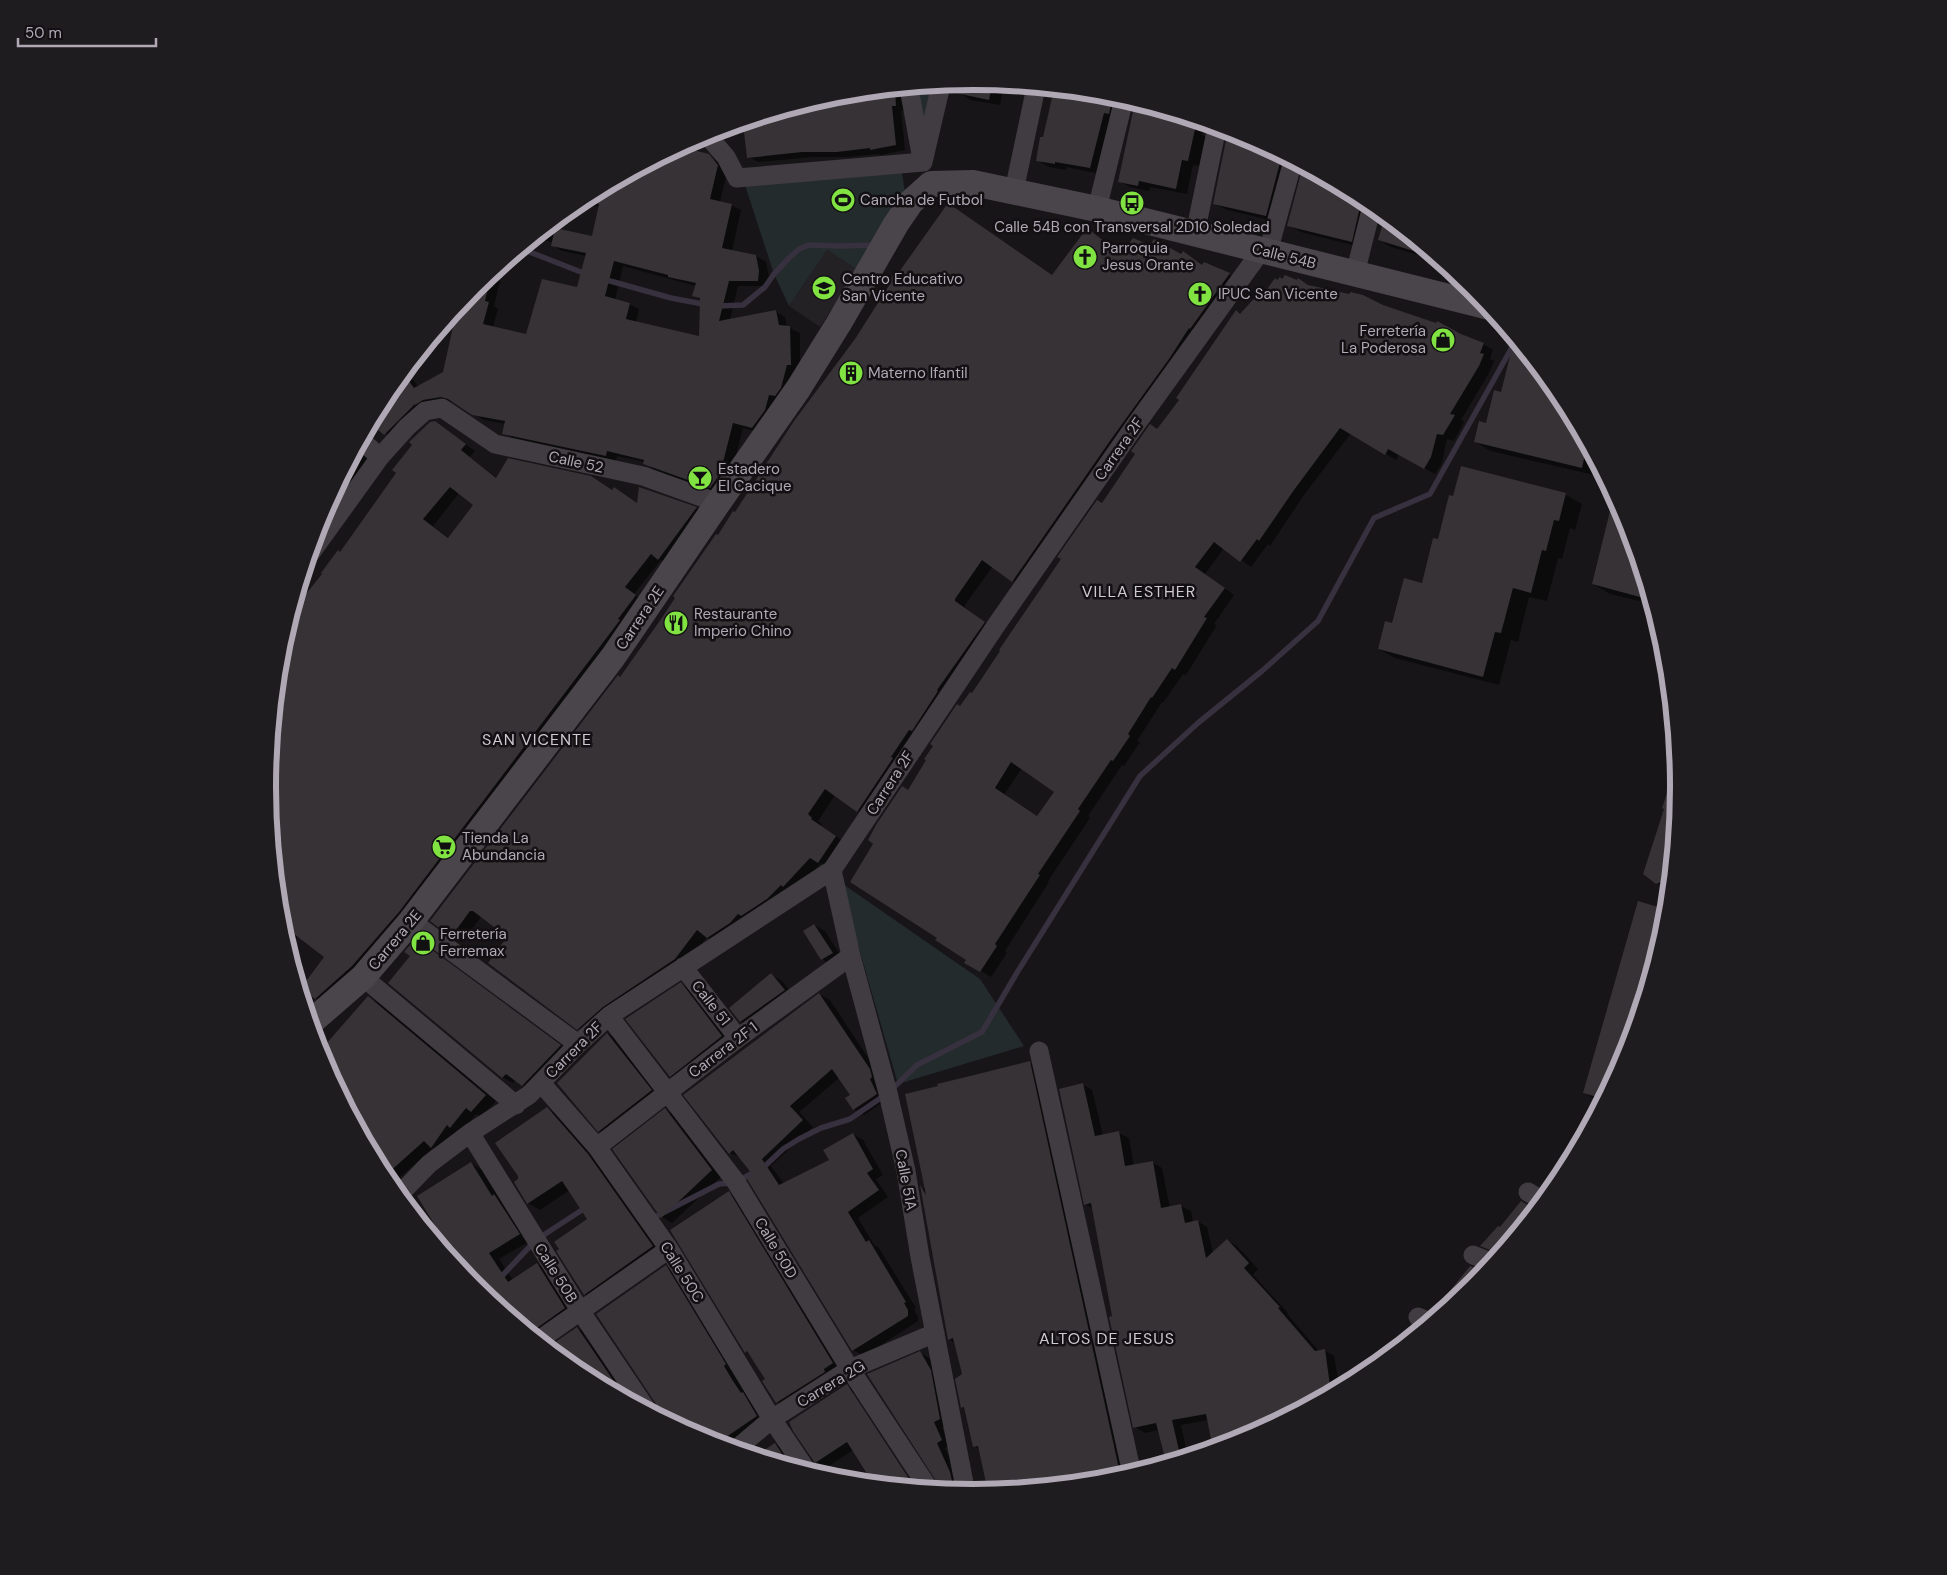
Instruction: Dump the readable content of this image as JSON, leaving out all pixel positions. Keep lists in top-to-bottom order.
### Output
{
  "streets": {
    "street": [
      "Calle 54B",
      "Carrera 2F",
      "Calle 52",
      "Carrera 2E",
      "Calle 51",
      "Carrera 2F 1",
      "Calle 51A",
      "Calle 50D",
      "Calle 50C",
      "Calle 50B",
      "Carrera 2G"
    ]
  },
  "crossings": [
    ["Calle 54B", "Carrera 2F"],
    ["Calle 54B", "Carrera 2E"],
    ["Carrera 2F", "Calle 51"],
    ["Carrera 2F", "Calle 51A"],
    ["Carrera 2F", "Calle 50D"],
    ["Carrera 2F", "Calle 50C"],
    ["Carrera 2F", "Calle 50B"],
    ["Calle 52", "Carrera 2E"],
    ["Calle 51", "Carrera 2F 1"],
    ["Carrera 2F 1", "Calle 51A"],
    ["Carrera 2F 1", "Calle 50D"],
    ["Carrera 2F 1", "Calle 50C"],
    ["Calle 51A", "Carrera 2G"],
    ["Calle 50D", "Carrera 2G"],
    ["Calle 50C", "Carrera 2G"]
  ],
  "districts": ["VILLA ESTHER", "SAN VICENTE", "ALTOS DE JESUS"],
  "places": {
    "sports": ["Cancha de Futbol"],
    "bus stop": ["Calle 54B con Transversal 2D10 Soledad"],
    "church": ["Parroquia Jesus Orante", "IPUC San Vicente"],
    "school or university": ["Centro Educativo San Vicente"],
    "shop": ["Ferretería La Poderosa", "Ferretería Ferremax"],
    "building": ["Materno Ifantil"],
    "bar": ["Estadero El Cacique"],
    "restaurant": ["Restaurante Imperio Chino"],
    "supermarket": ["Tienda La Abundancia"]
  },
  "scale_bar": "50 m"
}
